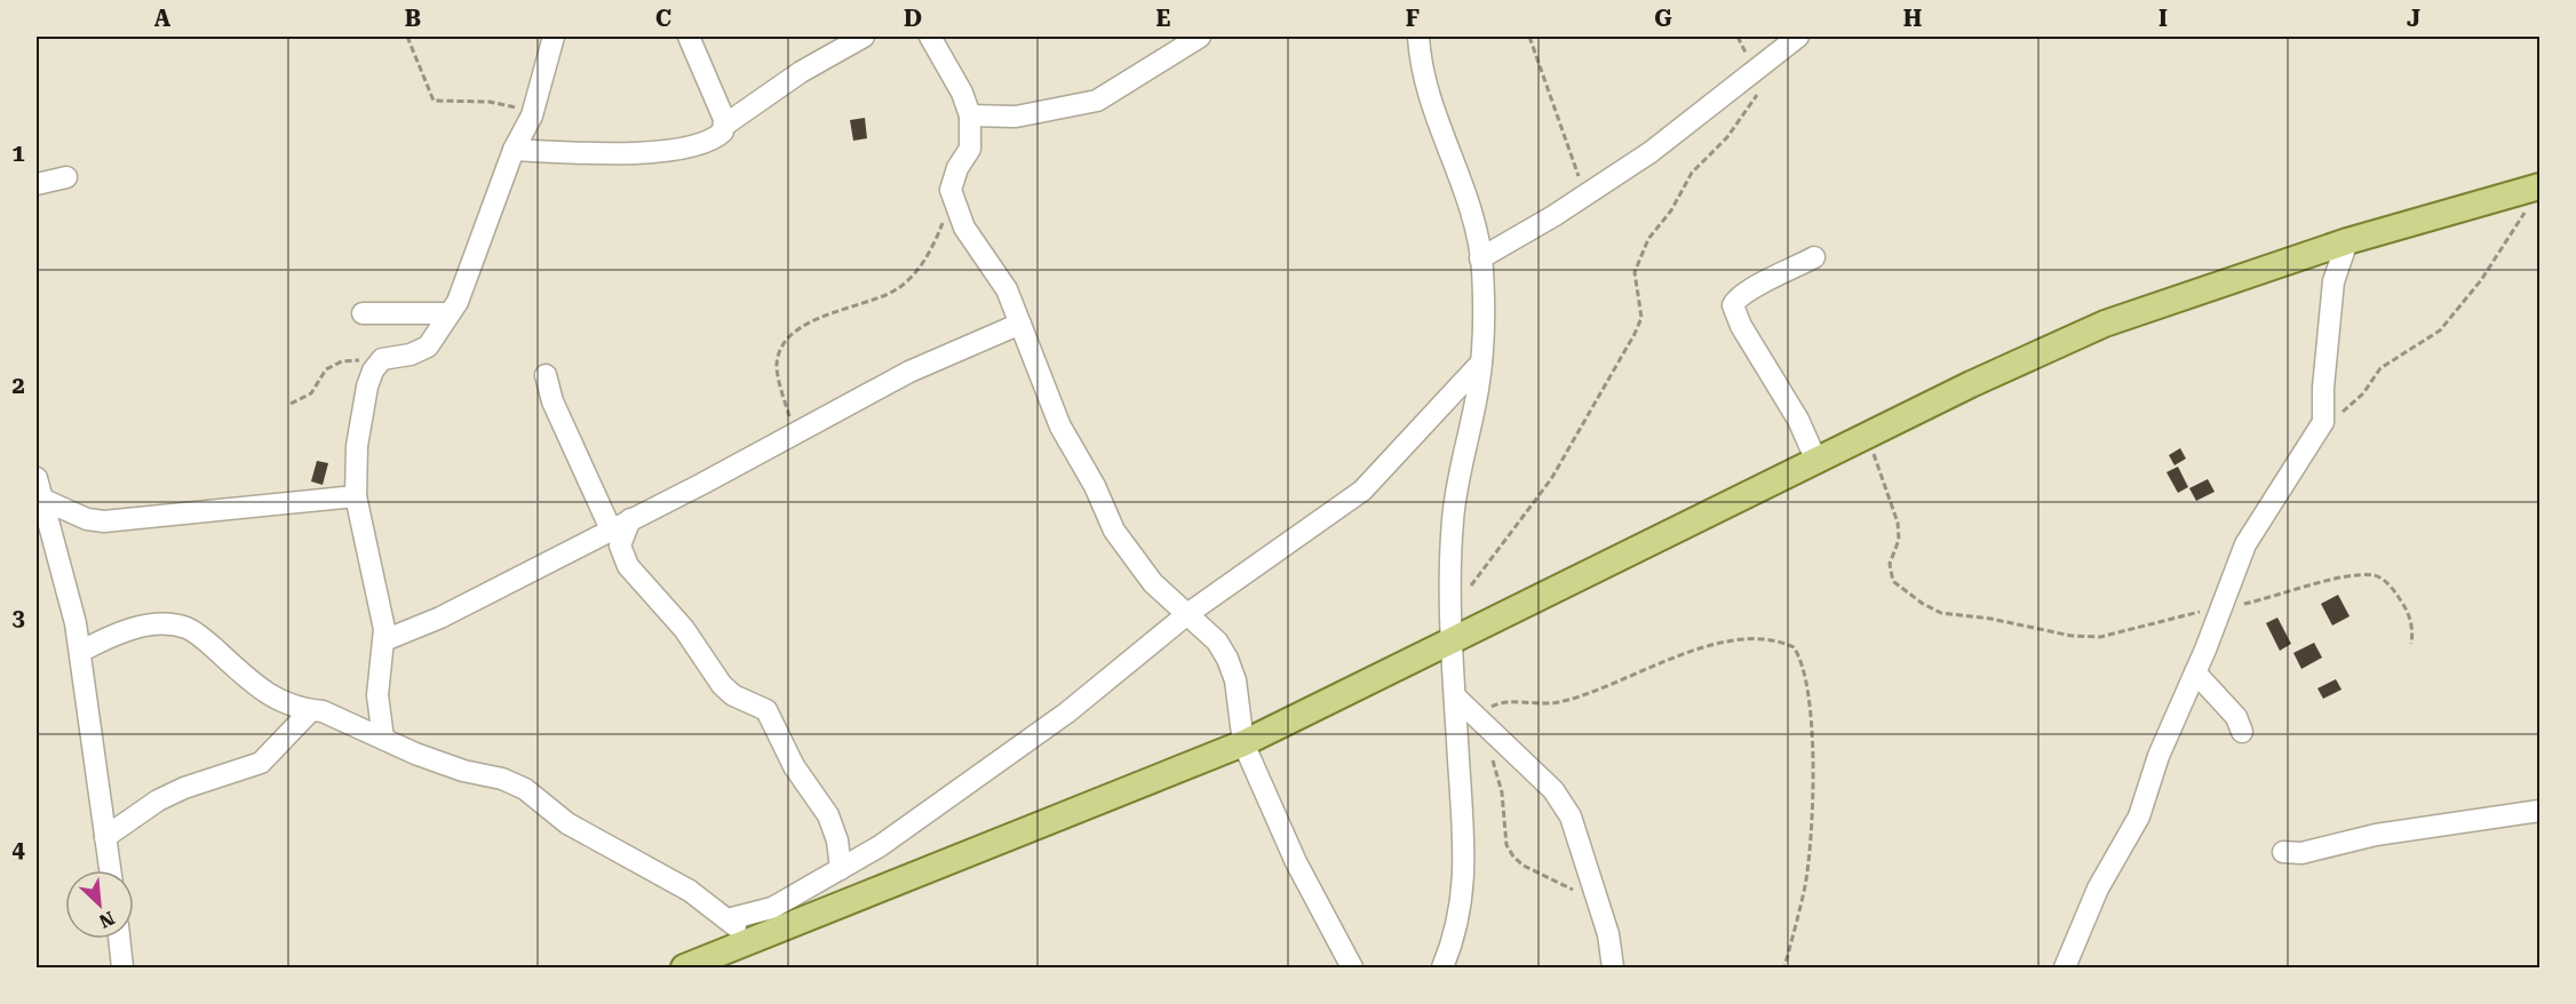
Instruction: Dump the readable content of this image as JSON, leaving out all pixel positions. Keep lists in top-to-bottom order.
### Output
{
  "north": "bottom right",
  "grid": {
    "columns": [
      "A",
      "B",
      "C",
      "D",
      "E",
      "F",
      "G",
      "H",
      "I",
      "J"
    ],
    "rows": [
      "1",
      "2",
      "3",
      "4"
    ]
  }
}
